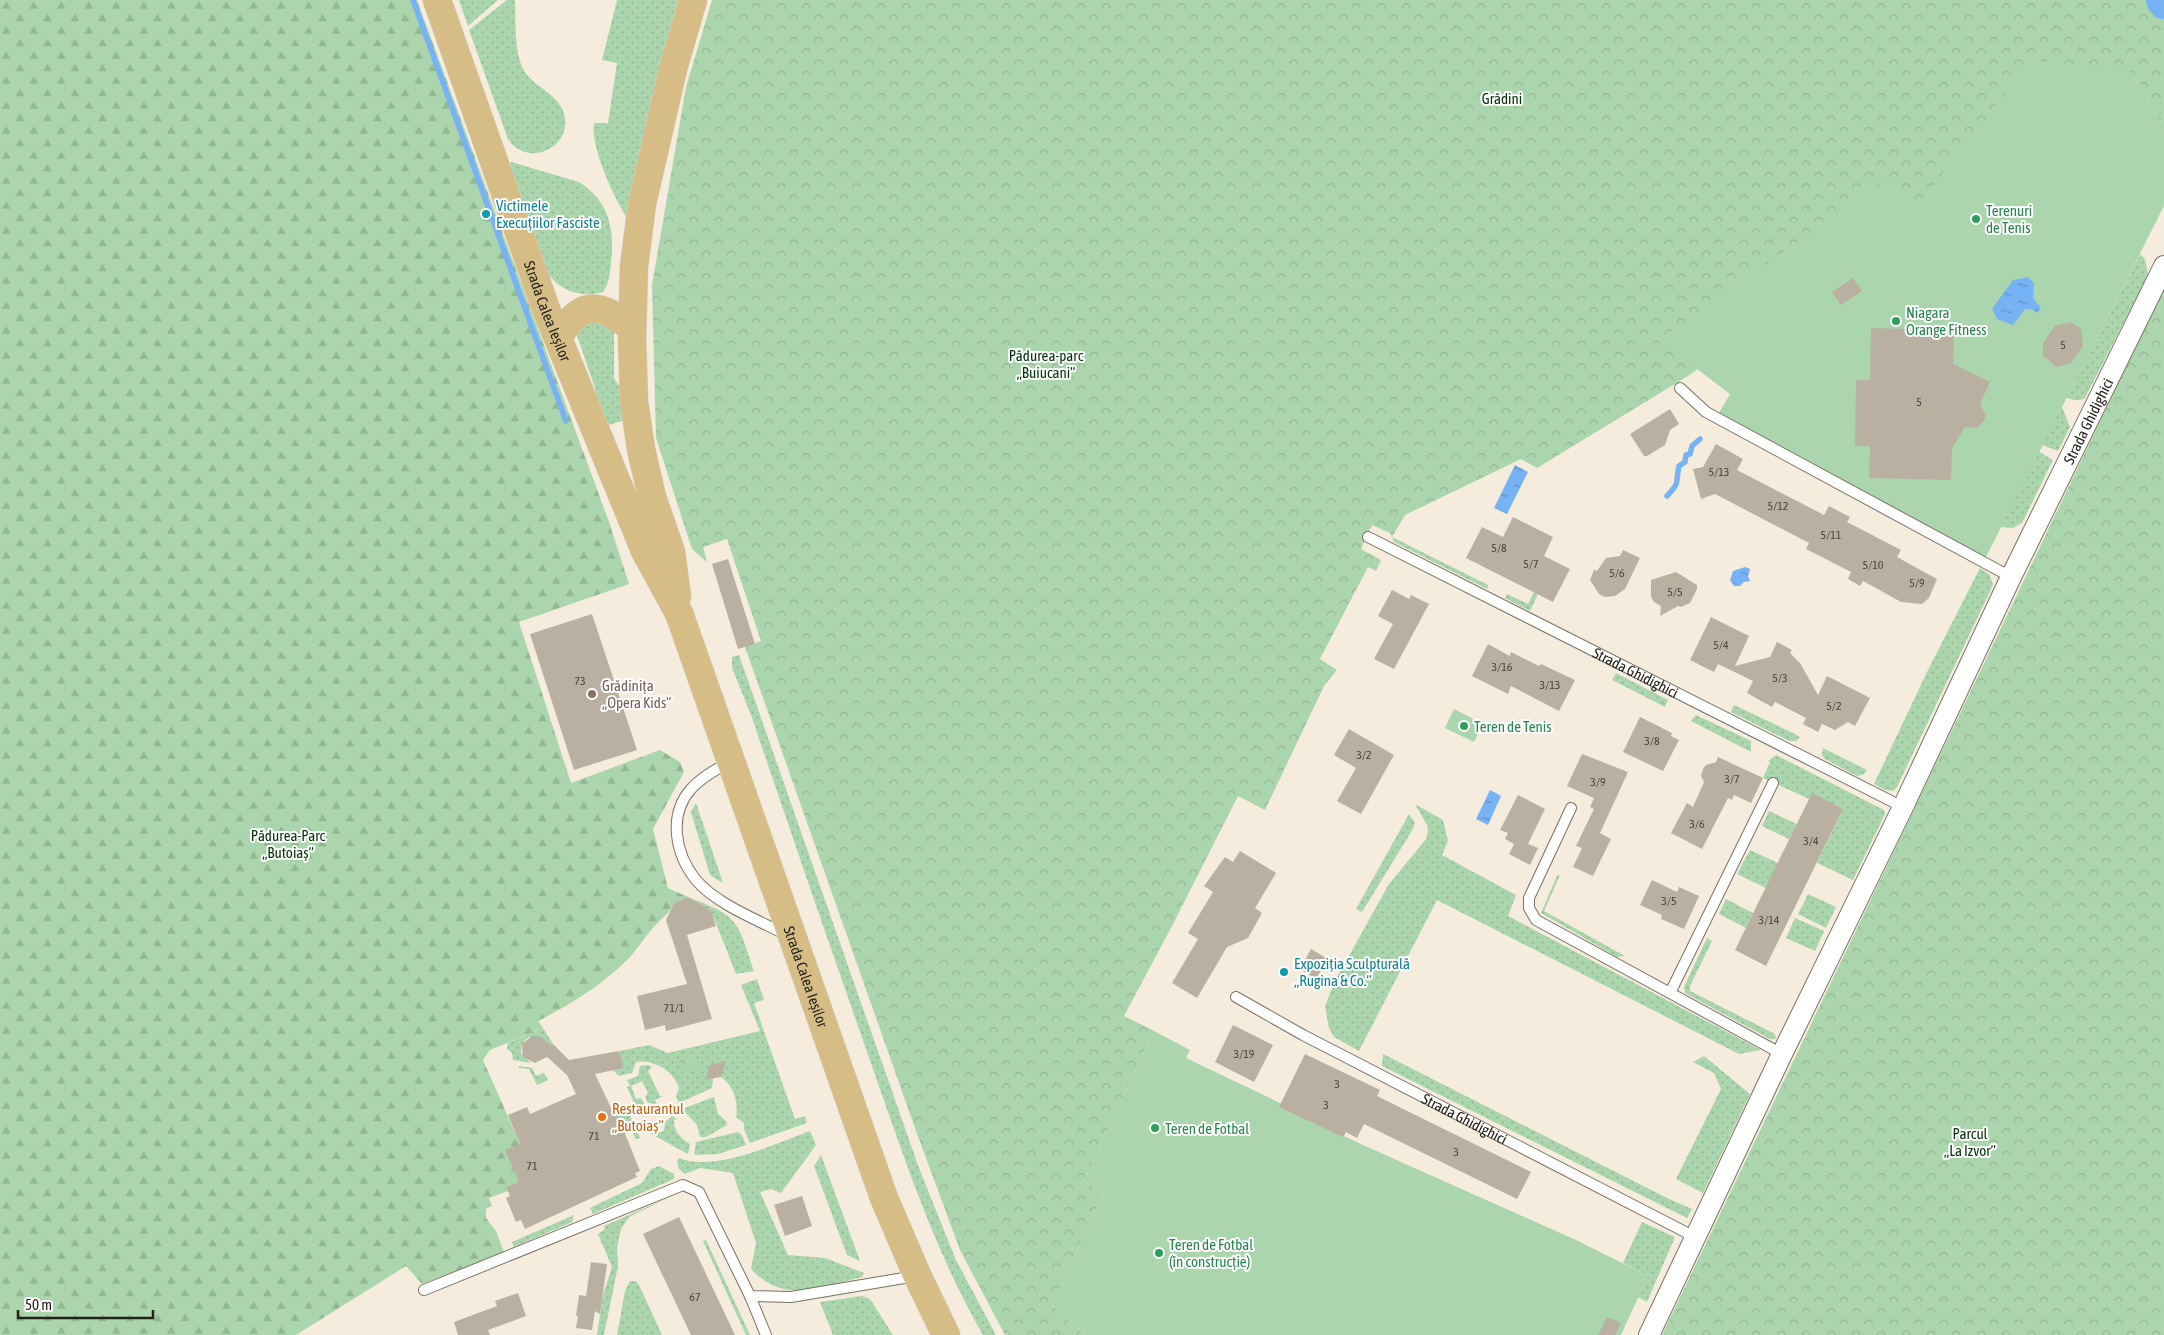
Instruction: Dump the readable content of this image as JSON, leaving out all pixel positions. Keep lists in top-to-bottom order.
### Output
{
  "streets": {
    "main road": ["Strada Calea Ieșilor"],
    "street": ["Strada Ghidighici"]
  },
  "parks": [
    "Grădini",
    "Pădurea-parc „Buiucani”",
    "Pădurea-Parc „Butoiaș”",
    "Parcul „La Izvor”"
  ],
  "places": [
    "Victimele Execuțiilor Fasciste",
    "Terenuri de Tenis",
    "Niagara Orange Fitness",
    "Grădinița „Opera Kids”",
    "Teren de Tenis",
    "Expoziția Sculpturală „Rugina & Co.”",
    "Restaurantul „Butoiaș”",
    "Teren de Fotbal",
    "Teren de Fotbal (în construcție)"
  ],
  "house_numbers": [
    "5",
    "5",
    "5/13",
    "5/12",
    "5/11",
    "5/8",
    "5/7",
    "5/10",
    "5/6",
    "5/9",
    "5/5",
    "5/4",
    "3/16",
    "5/3",
    "73",
    "3/13",
    "5/2",
    "3/8",
    "3/2",
    "3/7",
    "3/9",
    "3/6",
    "3/4",
    "3/5",
    "3/14",
    "71/1",
    "3/19",
    "3",
    "3",
    "71",
    "3",
    "71",
    "67"
  ],
  "scale_bar": "50 m"
}
